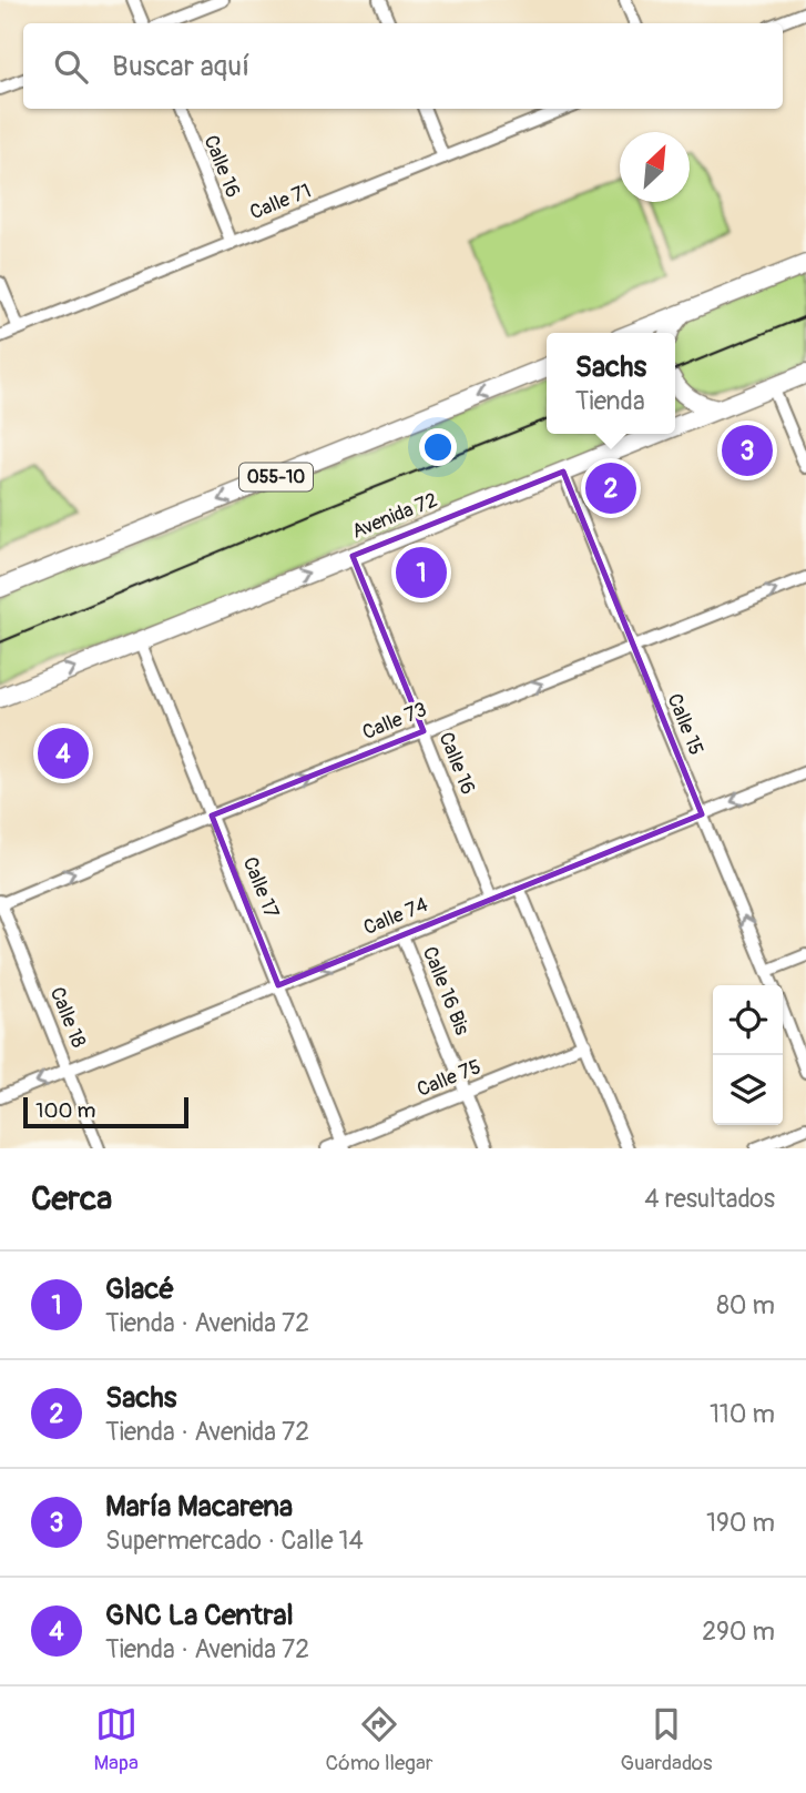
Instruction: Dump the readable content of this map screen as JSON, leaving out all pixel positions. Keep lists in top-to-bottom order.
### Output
{
  "streets": {
    "highway": ["055-10", "Avenida 72"],
    "street": [
      "Calle 16",
      "Calle 71",
      "Calle 73",
      "Calle 15",
      "Calle 17",
      "Calle 74",
      "Calle 16 Bis",
      "Calle 18",
      "Calle 75"
    ]
  },
  "crossings": [
    ["Calle 16", "Calle 71"],
    ["Calle 16", "Avenida 72"],
    ["Calle 16", "Calle 73"],
    ["Calle 16", "Calle 74"],
    ["Avenida 72", "Calle 15"],
    ["Avenida 72", "Calle 17"],
    ["Calle 73", "Calle 15"],
    ["Calle 73", "Calle 17"],
    ["Calle 73", "Calle 18"],
    ["Calle 15", "Calle 74"],
    ["Calle 17", "Calle 74"],
    ["Calle 17", "Calle 75"],
    ["Calle 74", "Calle 16 Bis"],
    ["Calle 74", "Calle 18"],
    ["Calle 16 Bis", "Calle 75"]
  ],
  "one_way": ["Calle 73", "Calle 74"],
  "scale_bar": "100 m",
  "north": "top right",
  "page": {
    "search": "Buscar aquí",
    "popup": ["Sachs", "Tienda"],
    "pins": [
      "3",
      "2",
      "1",
      "4"
    ],
    "scale": "100 m",
    "heading": ["Cerca", "4 resultados"],
    "list": [
      {
        "mark": "1",
        "name": "Glacé",
        "note": "Tienda · Avenida 72",
        "value": "80 m"
      },
      {
        "mark": "2",
        "name": "Sachs",
        "note": "Tienda · Avenida 72",
        "value": "110 m"
      },
      {
        "mark": "3",
        "name": "María Macarena",
        "note": "Supermercado · Calle 14",
        "value": "190 m"
      },
      {
        "mark": "4",
        "name": "GNC La Central",
        "note": "Tienda · Avenida 72",
        "value": "290 m"
      }
    ],
    "nav": ["Mapa", "Cómo llegar", "Guardados"]
  }
}
